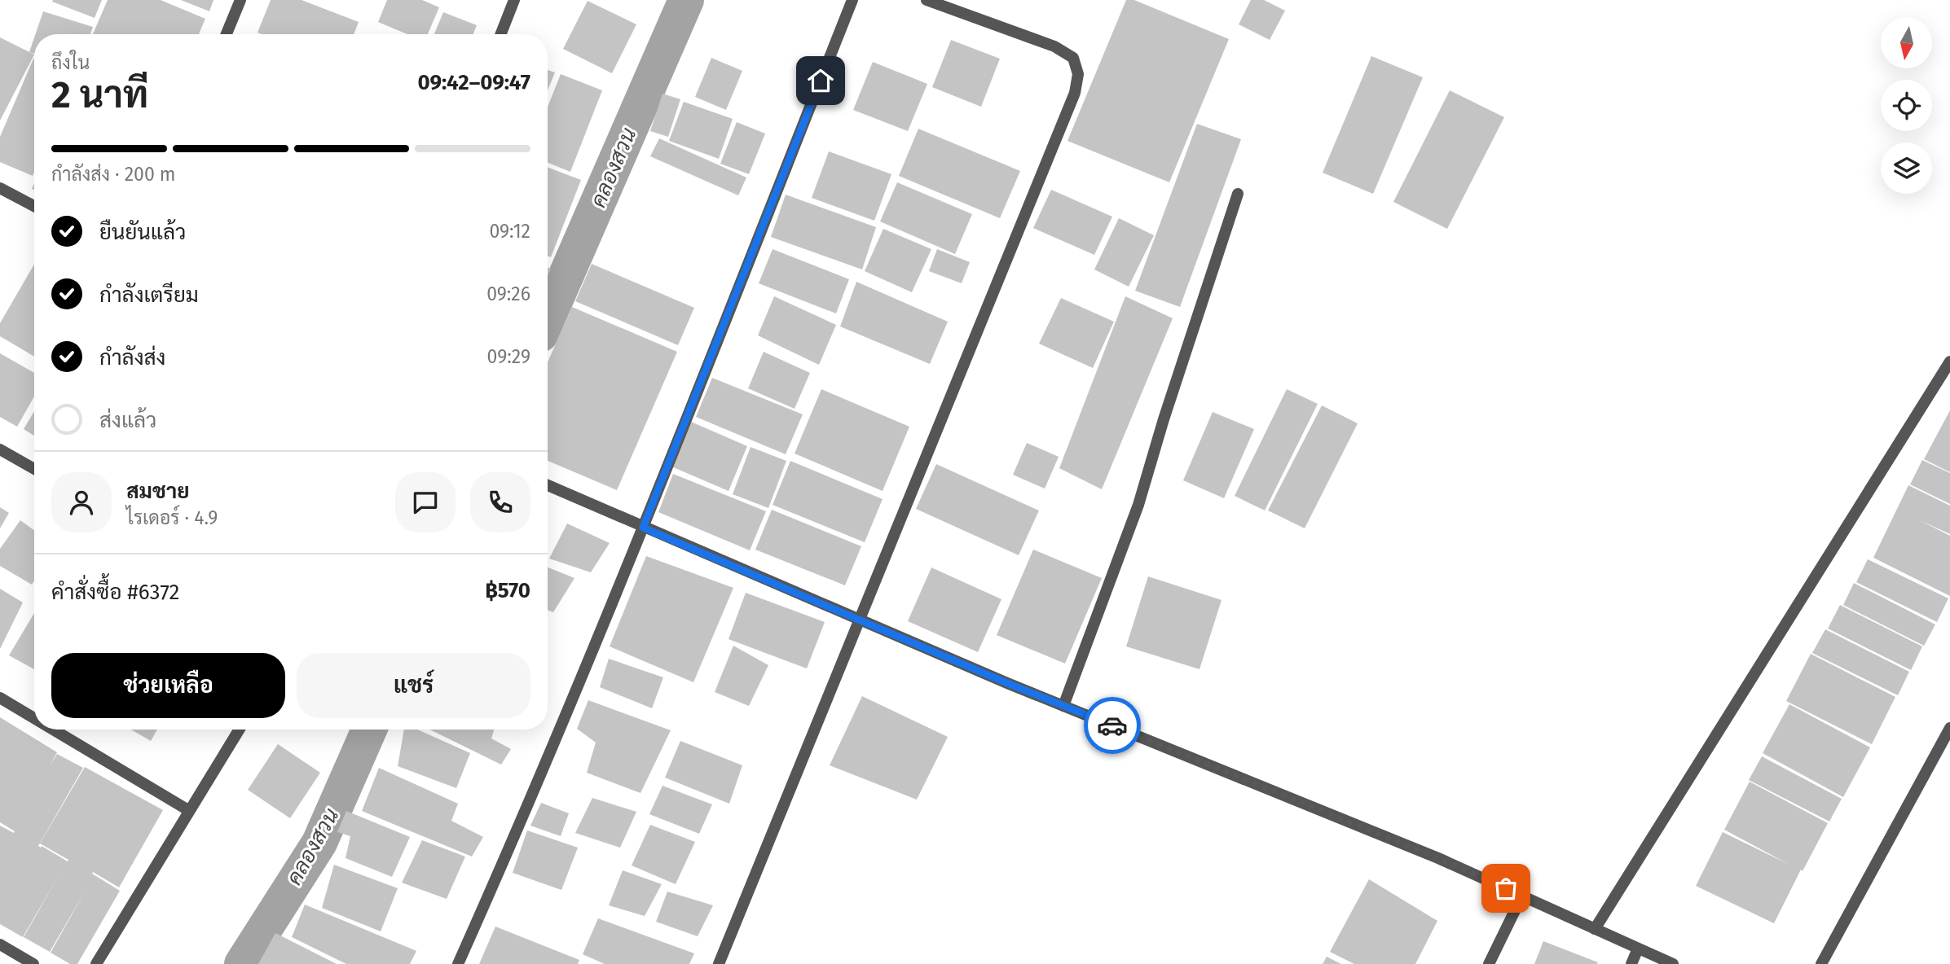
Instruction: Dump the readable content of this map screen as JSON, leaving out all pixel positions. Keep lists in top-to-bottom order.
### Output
{
  "water": ["คลองสวน"],
  "north": "bottom",
  "page": {
    "heading": ["2 นาที", "ถึงใน", "09:42–09:47"],
    "panel": [
      "สมชาย",
      "ไรเดอร์ · 4.9",
      "คำสั่งซื้อ #6372",
      "฿570"
    ],
    "bar": "กำลังส่ง · 200 m",
    "list": [
      ["ยืนยันแล้ว", "09:12"],
      ["กำลังเตรียม", "09:26"],
      ["กำลังส่ง", "09:29"],
      "ส่งแล้ว"
    ],
    "buttons": ["ช่วยเหลือ", "แชร์"]
  }
}
